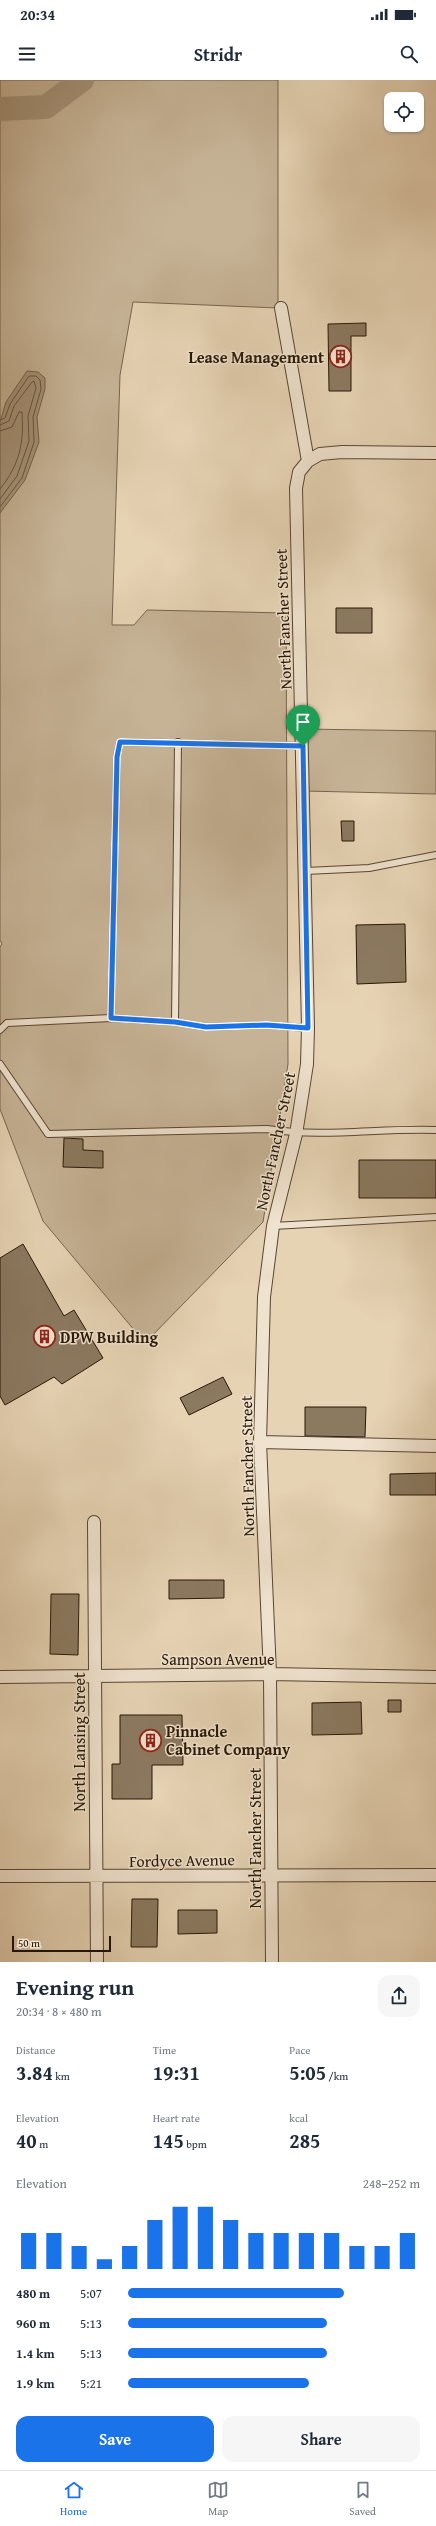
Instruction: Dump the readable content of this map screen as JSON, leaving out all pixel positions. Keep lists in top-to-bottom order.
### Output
{
  "streets": {
    "street": [
      "North Fancher Street",
      "Sampson Avenue",
      "North Lansing Street",
      "Fordyce Avenue"
    ]
  },
  "crossings": [
    ["North Fancher Street", "Sampson Avenue"],
    ["North Fancher Street", "Fordyce Avenue"],
    ["Sampson Avenue", "North Lansing Street"],
    ["North Lansing Street", "Fordyce Avenue"]
  ],
  "places": {
    "building": ["Lease Management", "DPW Building", "Pinnacle Cabinet Company"]
  },
  "scale_bar": "50 m",
  "page": {
    "status": "20:34",
    "header": "Stridr",
    "scale": "50 m",
    "heading": ["Evening run", "20:34 · 8 × 480 m"],
    "stats": [
      ["Distance", "3.84 km"],
      ["Time", "19:31"],
      ["Pace", "5:05 /km"],
      ["Elevation", "40 m"],
      ["Heart rate", "145 bpm"],
      ["kcal", "285"]
    ],
    "chart": ["Elevation", "248–252 m"],
    "list": [
      {
        "name": "480 m",
        "note": "5:07"
      },
      {
        "name": "960 m",
        "note": "5:13"
      },
      {
        "name": "1.4 km",
        "note": "5:13"
      },
      {
        "name": "1.9 km",
        "note": "5:21"
      }
    ],
    "buttons": ["Save", "Share"],
    "tabs": ["Home", "Map", "Saved"]
  }
}
